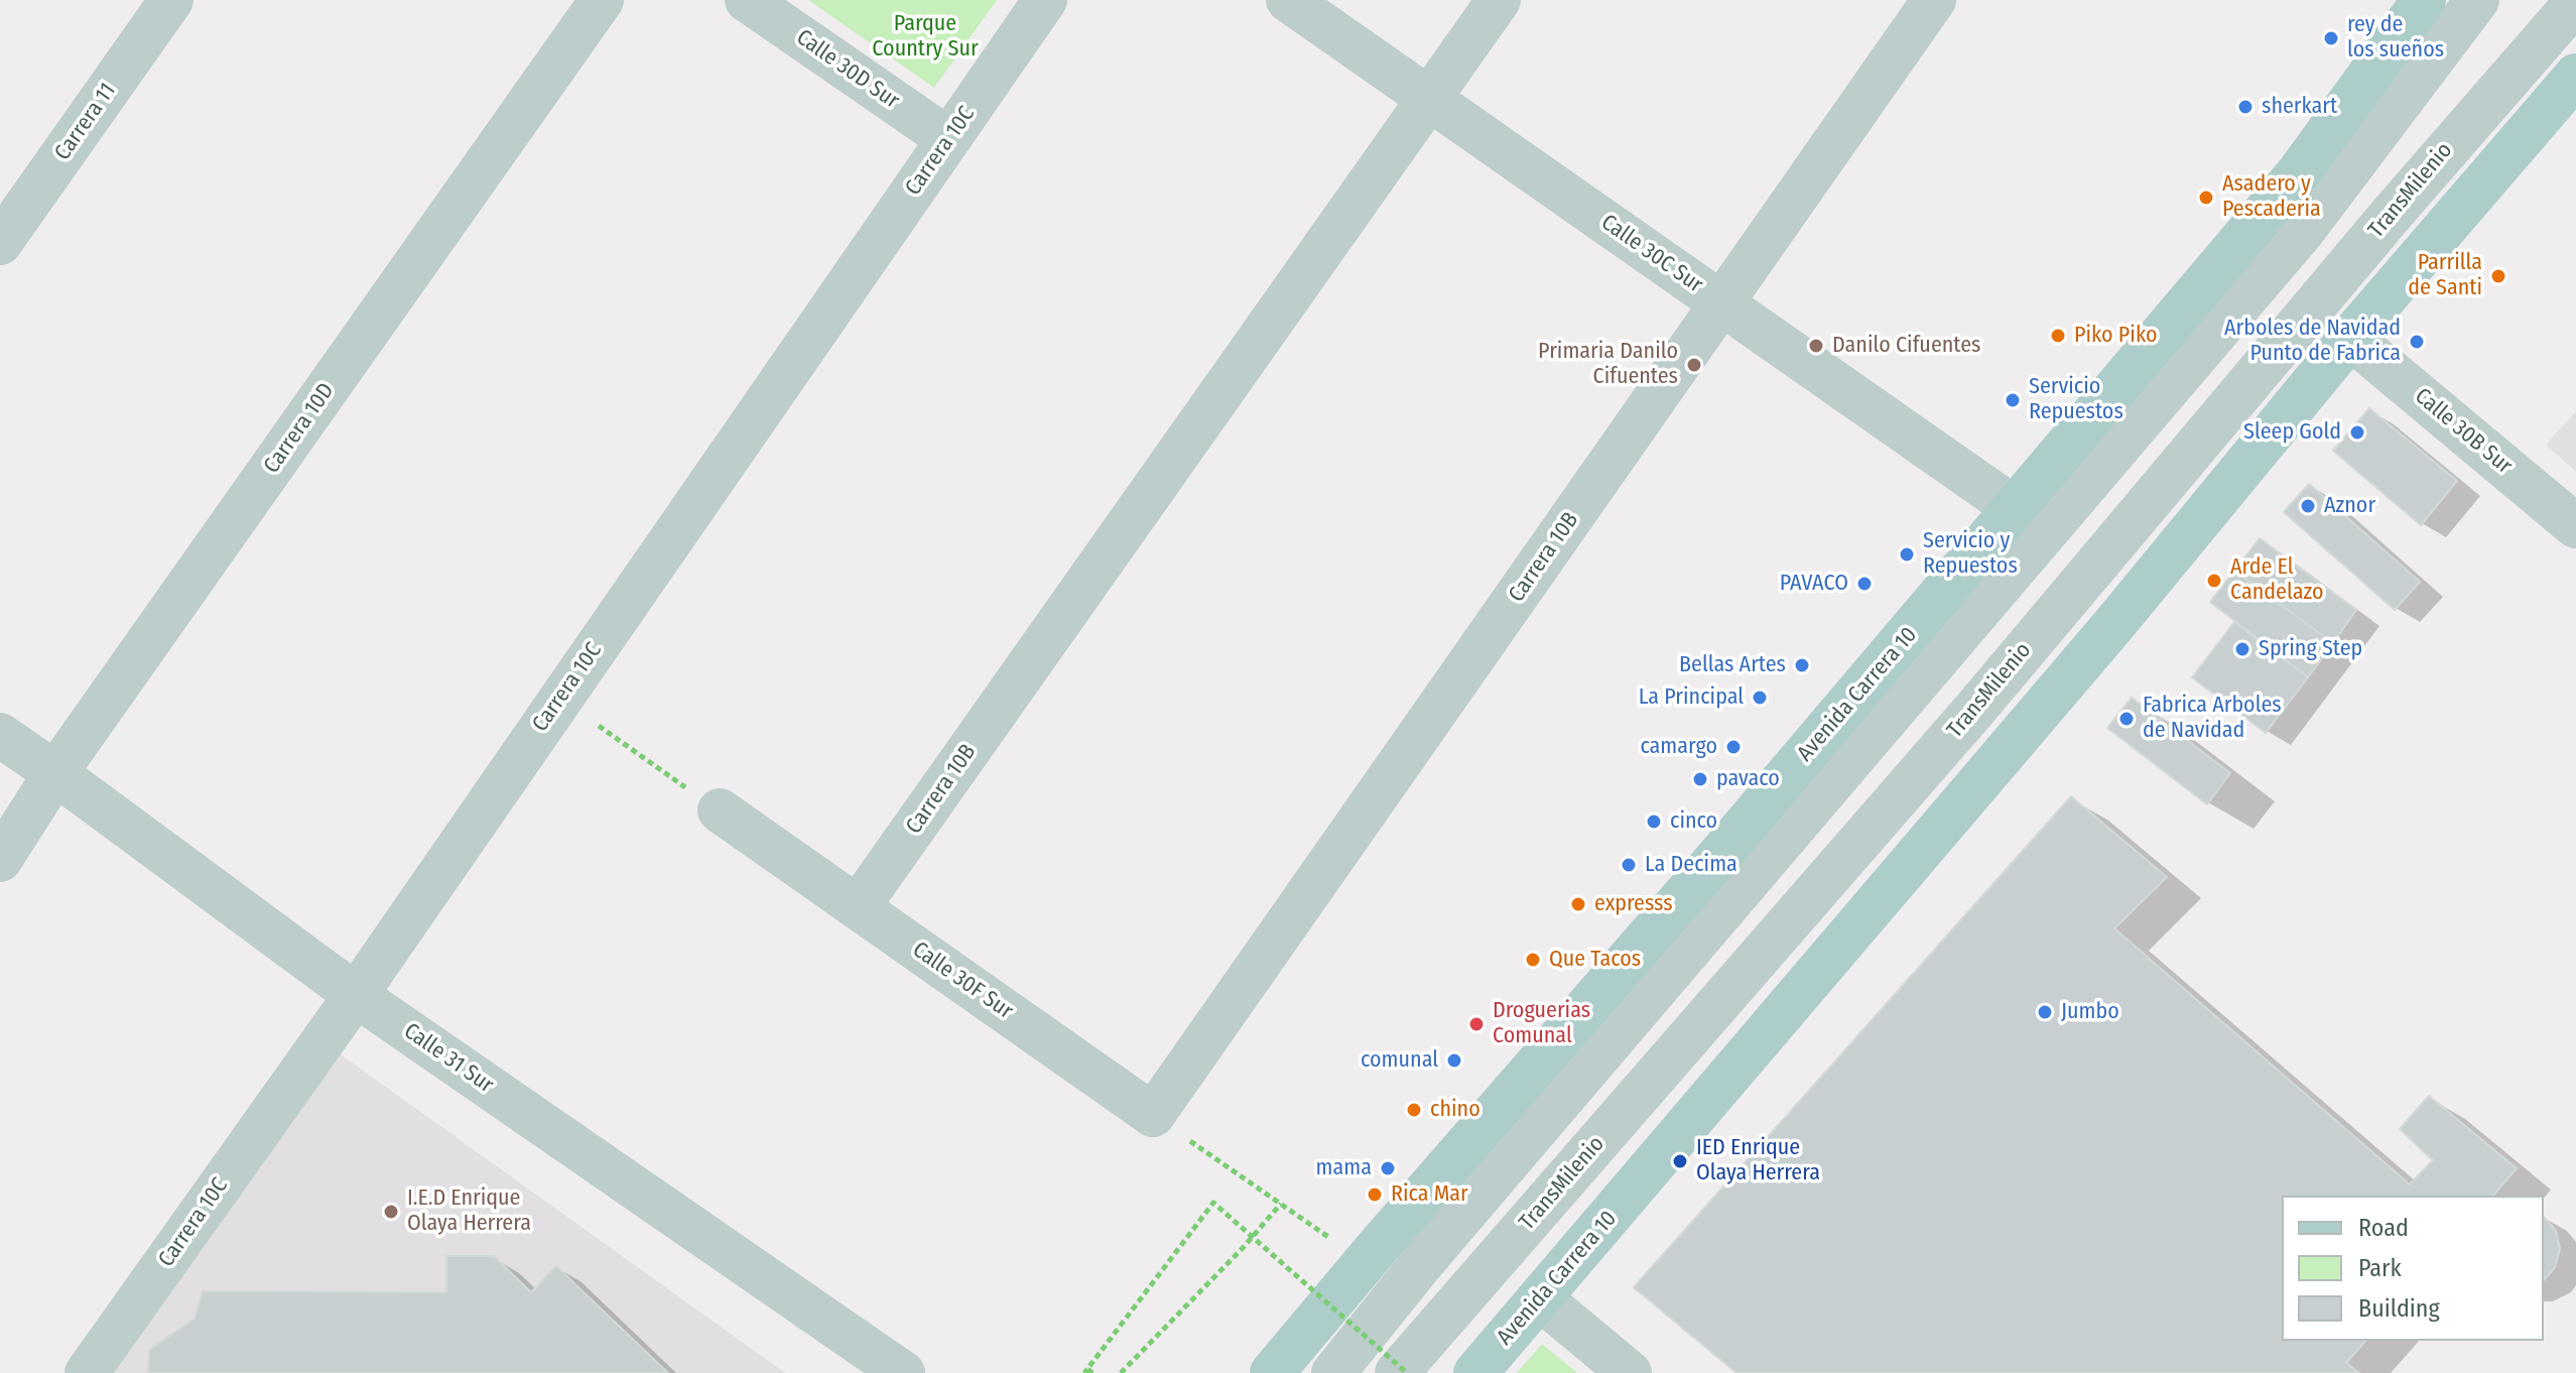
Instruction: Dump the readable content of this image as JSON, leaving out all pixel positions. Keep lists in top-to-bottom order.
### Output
{
  "streets": {
    "main road": ["Avenida Carrera 10"],
    "street": [
      "Calle 30D Sur",
      "Carrera 11",
      "Carrera 10C",
      "TransMilenio",
      "Calle 30C Sur",
      "Carrera 10D",
      "Calle 30B Sur",
      "Carrera 10B",
      "Calle 30F Sur",
      "Calle 31 Sur"
    ]
  },
  "crossings": [
    ["Calle 30D Sur", "Carrera 10C"],
    ["Carrera 10C", "Calle 31 Sur"],
    ["Calle 30C Sur", "Carrera 10B"],
    ["Calle 30C Sur", "Avenida Carrera 10"],
    ["Carrera 10D", "Calle 31 Sur"],
    ["Calle 30B Sur", "Avenida Carrera 10"],
    ["Carrera 10B", "Calle 30F Sur"]
  ],
  "parks": ["Parque Country Sur"],
  "places": [
    "rey de los sueños",
    "sherkart",
    "Asadero y Pescaderia",
    "Parrilla de Santi",
    "Piko Piko",
    "Arboles de Navidad Punto de Fabrica",
    "Danilo Cifuentes",
    "Primaria Danilo Cifuentes",
    "Servicio Repuestos",
    "Sleep Gold",
    "Aznor",
    "Servicio y Repuestos",
    "Arde El Candelazo",
    "PAVACO",
    "Spring Step",
    "Bellas Artes",
    "La Principal",
    "Fabrica Arboles de Navidad",
    "camargo",
    "pavaco",
    "cinco",
    "La Decima",
    "expresss",
    "Que Tacos",
    "Jumbo",
    "Droguerias Comunal",
    "comunal",
    "chino",
    "IED Enrique Olaya Herrera",
    "mama",
    "Rica Mar",
    "I.E.D Enrique Olaya Herrera"
  ],
  "legend": ["Road", "Park", "Building"]
}
